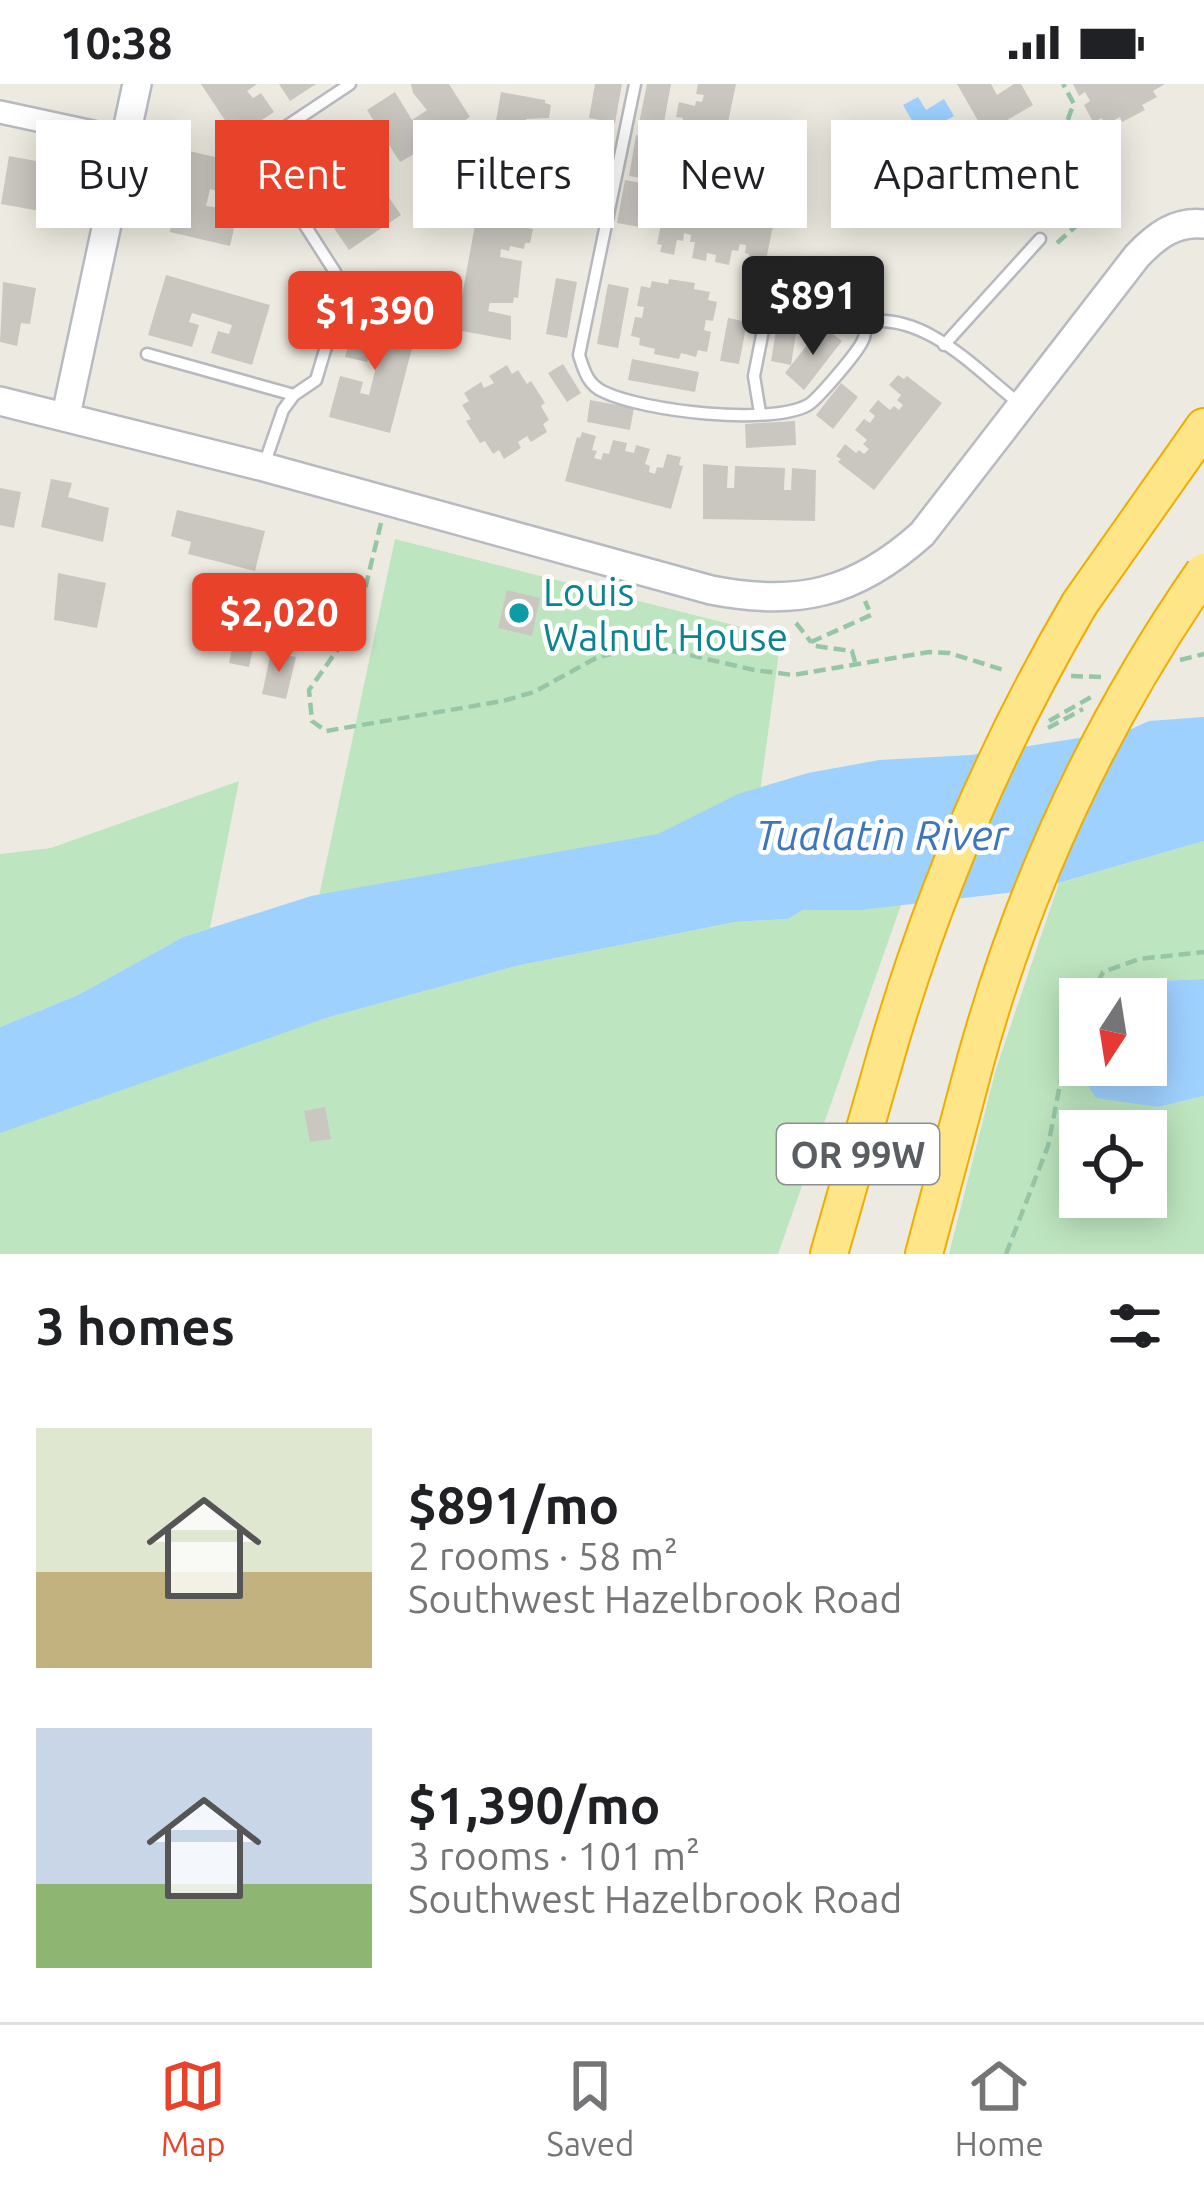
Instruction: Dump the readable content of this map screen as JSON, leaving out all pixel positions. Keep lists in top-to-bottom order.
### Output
{
  "streets": {
    "highway": ["OR 99W"]
  },
  "water": ["Tualatin River"],
  "places": ["Louis Walnut House"],
  "north": "bottom",
  "page": {
    "status": "10:38",
    "chip": [
      "Buy",
      "Rent",
      "Filters",
      "New",
      "Apartment"
    ],
    "price": ["$891", "$1,390", "$2,020"],
    "heading": "3 homes",
    "list": [
      {
        "name": "$891/mo",
        "note": "2 rooms · 58 m² · Southwest Hazelbrook Road"
      },
      {
        "name": "$1,390/mo",
        "note": "3 rooms · 101 m² · Southwest Hazelbrook Road"
      }
    ],
    "tabs": ["Map", "Saved", "Home"]
  }
}
